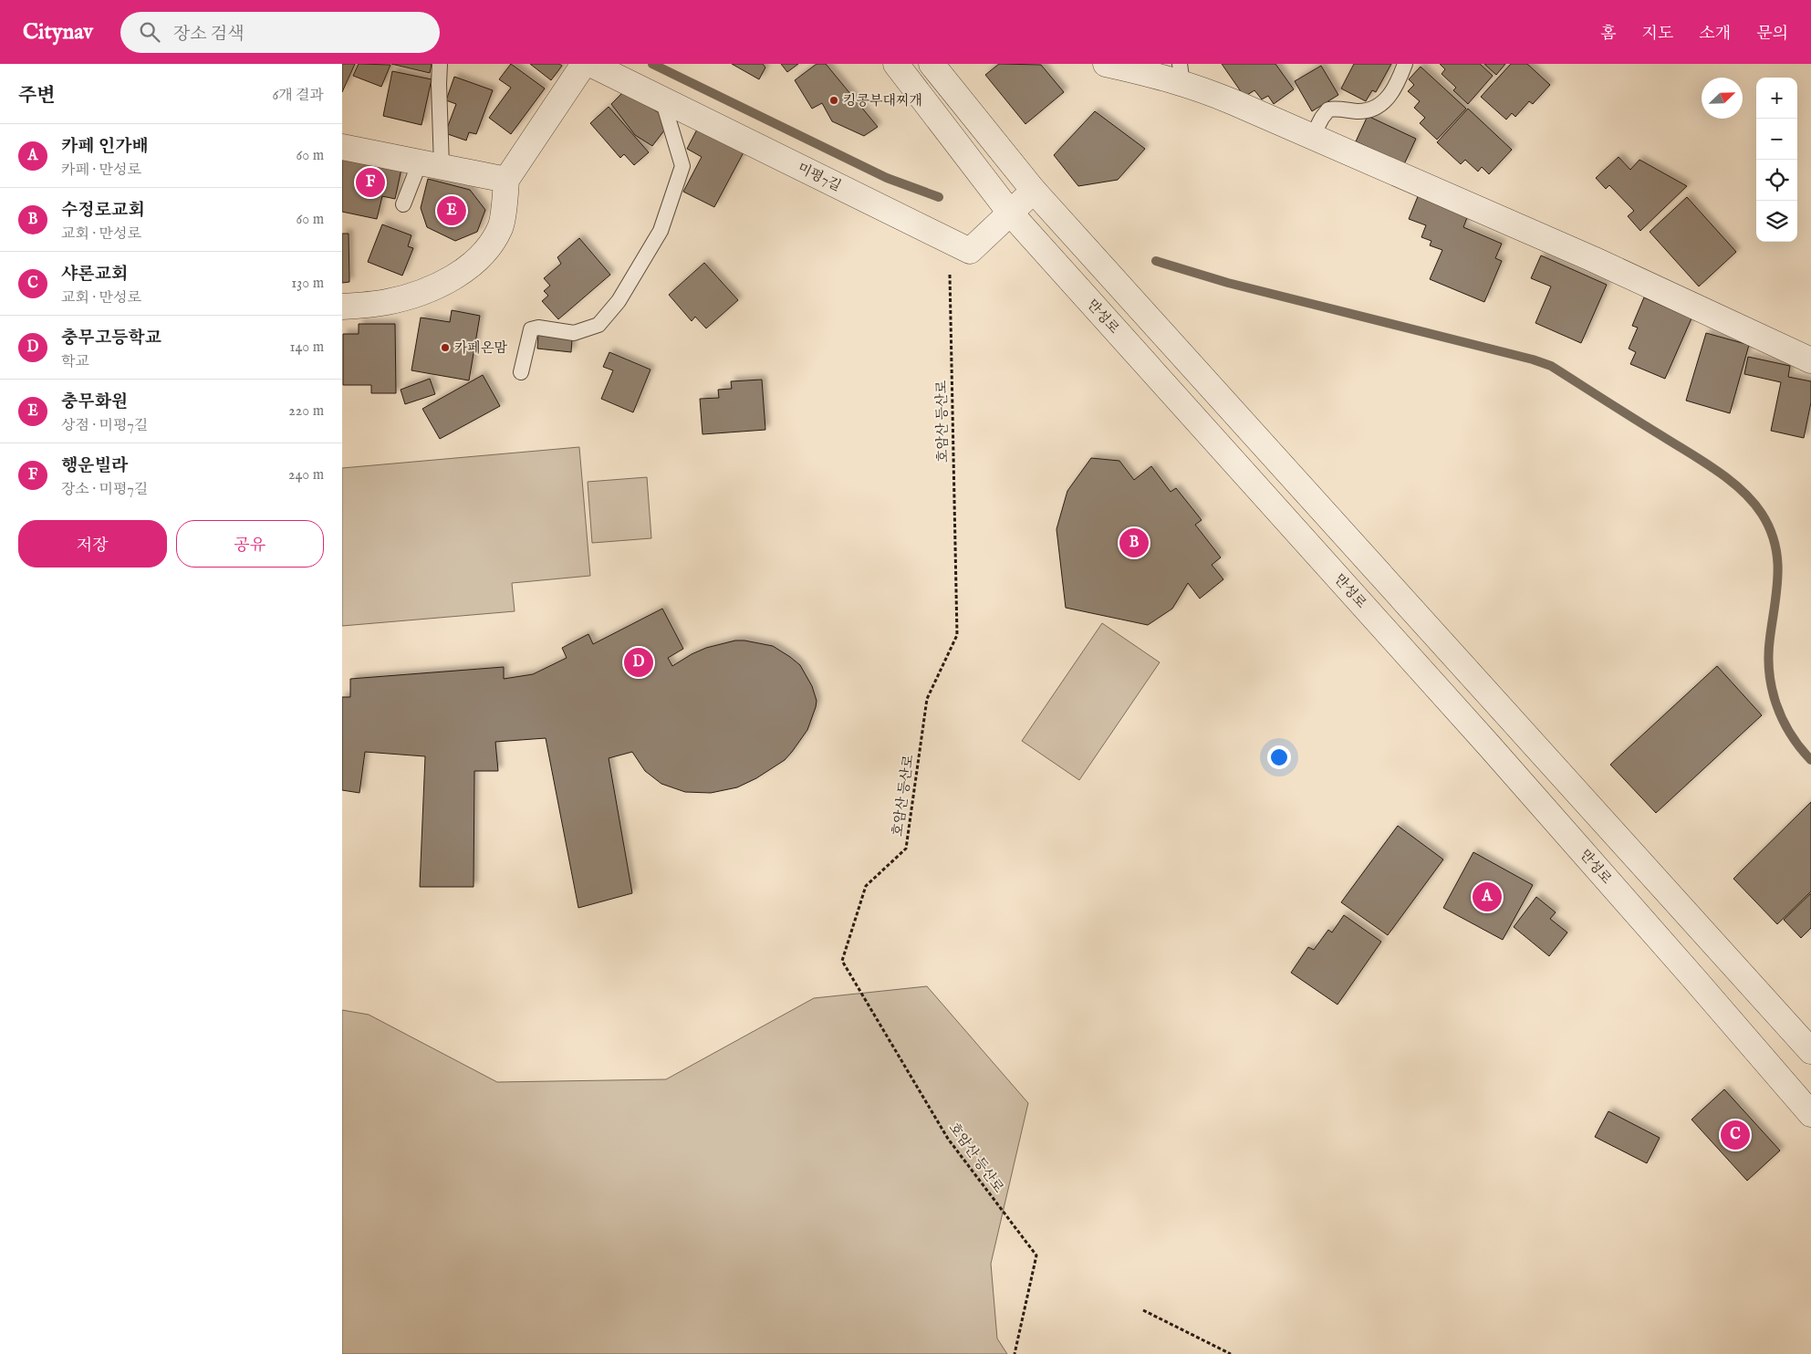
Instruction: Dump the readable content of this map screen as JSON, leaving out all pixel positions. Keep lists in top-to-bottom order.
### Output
{
  "streets": {
    "street": ["미평7길", "만성로"],
    "path": ["호암산 등산로"]
  },
  "crossings": [
    ["미평7길", "만성로"]
  ],
  "places": ["킹콩부대찌개", "카페온맘"],
  "north": "top right",
  "page": {
    "header": "Citynav",
    "search": "장소 검색",
    "nav": [
      "홈",
      "지도",
      "소개",
      "문의"
    ],
    "heading": ["주변", "6개 결과"],
    "map_buttons": ["+", "−"],
    "list": [
      {
        "mark": "A",
        "name": "카페 인가배",
        "note": "카페 · 만성로",
        "value": "60 m"
      },
      {
        "mark": "B",
        "name": "수정로교회",
        "note": "교회 · 만성로",
        "value": "60 m"
      },
      {
        "mark": "C",
        "name": "샤론교회",
        "note": "교회 · 만성로",
        "value": "130 m"
      },
      {
        "mark": "D",
        "name": "충무고등학교",
        "note": "학교",
        "value": "140 m"
      },
      {
        "mark": "E",
        "name": "충무화원",
        "note": "상점 · 미평7길",
        "value": "220 m"
      },
      {
        "mark": "F",
        "name": "행운빌라",
        "note": "장소 · 미평7길",
        "value": "240 m"
      }
    ],
    "pins": [
      "F",
      "E",
      "B",
      "D",
      "A",
      "C"
    ],
    "buttons": ["저장", "공유"]
  }
}
